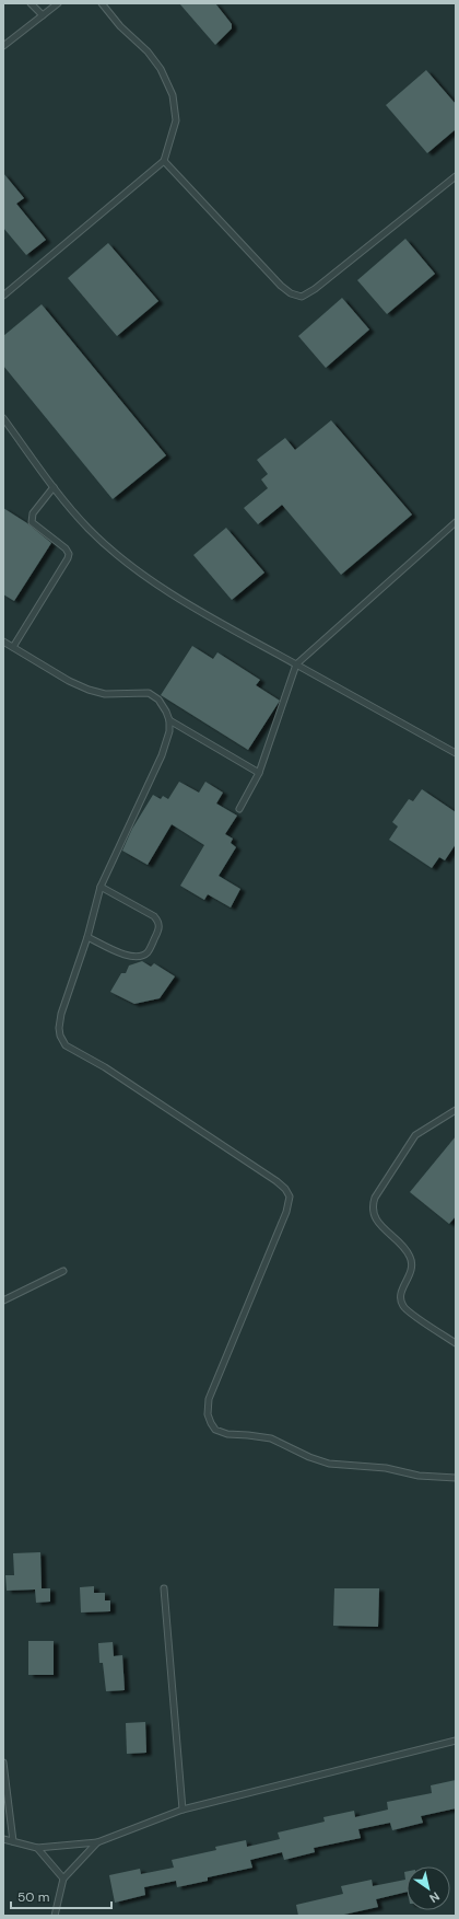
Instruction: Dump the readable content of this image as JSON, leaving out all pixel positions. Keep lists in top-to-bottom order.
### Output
{
  "scale_bar": "50 m",
  "north": "bottom right"
}
